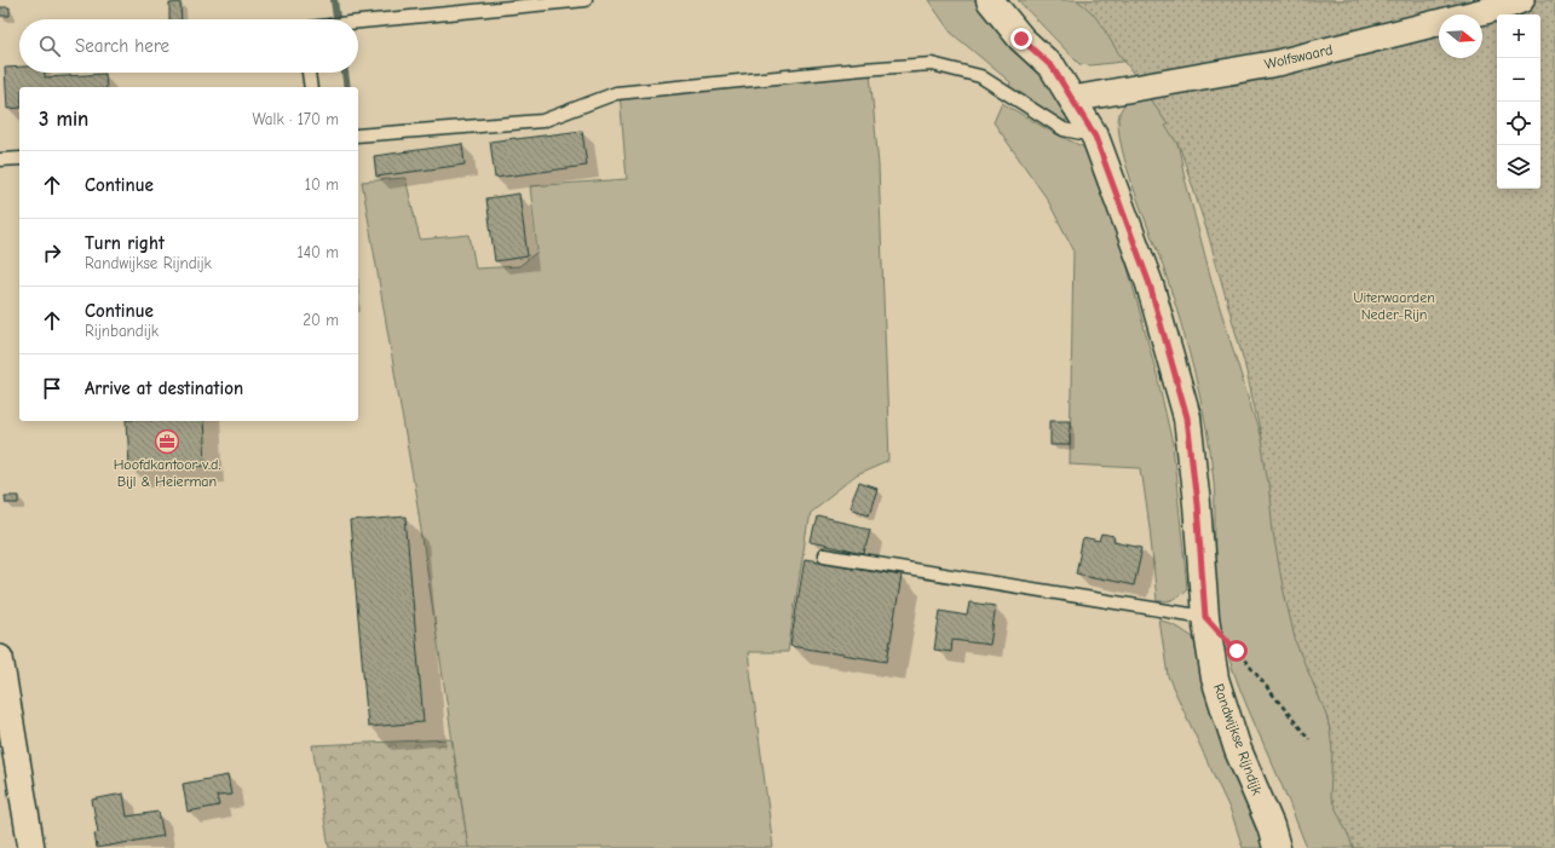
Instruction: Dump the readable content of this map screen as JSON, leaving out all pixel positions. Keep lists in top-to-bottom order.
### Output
{
  "streets": {
    "street": ["Wolfswaard", "Randwijkse Rijndijk"]
  },
  "crossings": [
    ["Wolfswaard", "Randwijkse Rijndijk"]
  ],
  "parks": ["Uiterwaarden Neder-Rijn"],
  "places": {
    "office": ["Hoofdkantoor v.d. Bijl & Heierman"]
  },
  "north": "right",
  "page": {
    "map_buttons": ["+", "−"],
    "search": "Search here",
    "heading": ["3 min", "Walk · 170 m"],
    "list": [
      ["Continue", "10 m"],
      ["Turn right", "Randwijkse Rijndijk", "140 m"],
      ["Continue", "Rijnbandijk", "20 m"],
      "Arrive at destination"
    ]
  }
}
